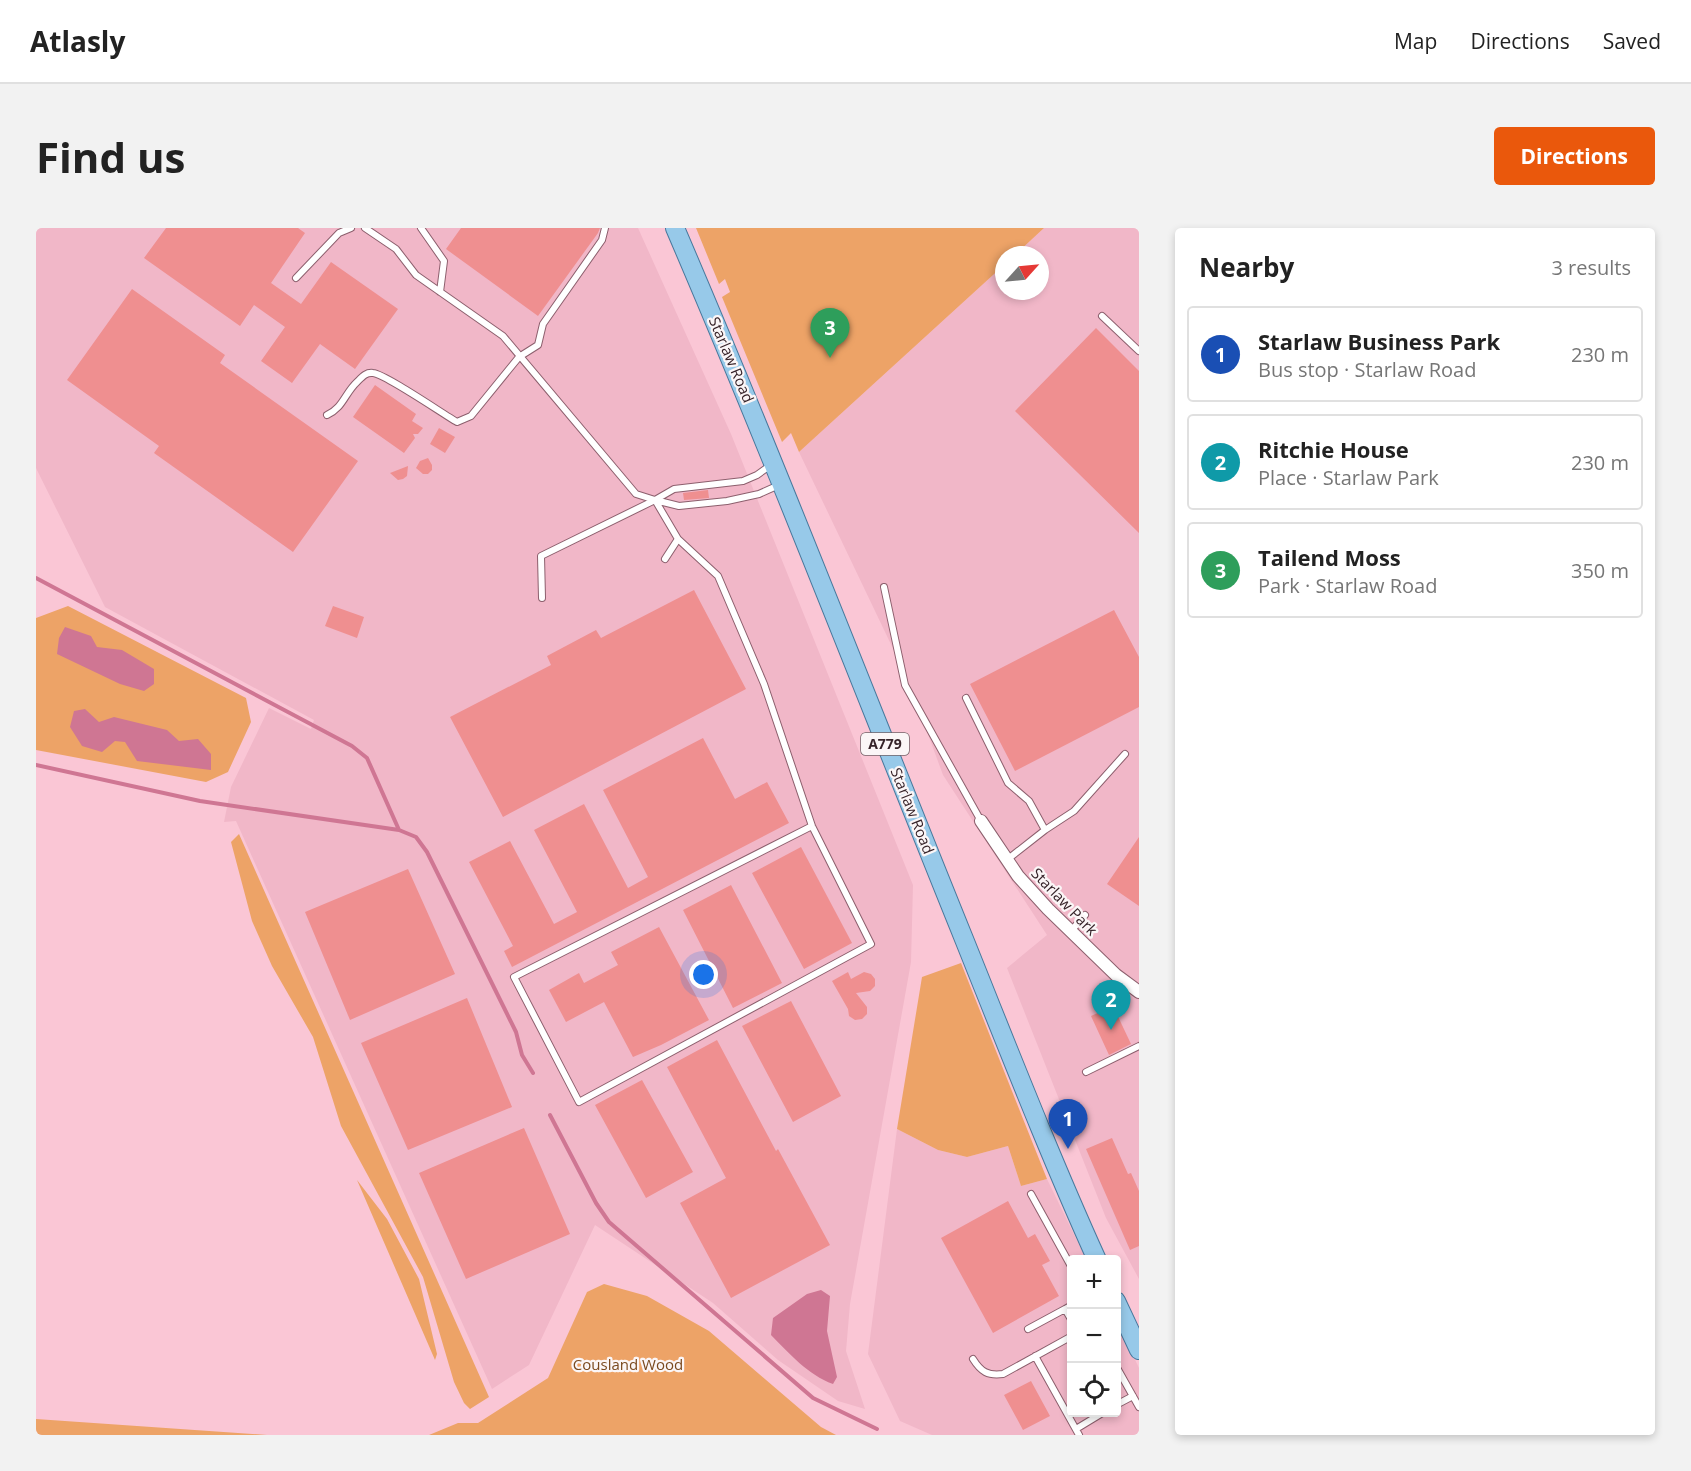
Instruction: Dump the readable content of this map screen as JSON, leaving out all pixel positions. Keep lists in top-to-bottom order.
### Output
{
  "streets": {
    "main road": ["Starlaw Road", "A779"],
    "street": ["Starlaw Park"]
  },
  "parks": ["Cousland Wood"],
  "north": "top right",
  "page": {
    "header": "Atlasly",
    "nav": ["Map", "Directions", "Saved"],
    "buttons": "Directions",
    "title": "Find us",
    "heading": ["Nearby", "3 results"],
    "list": [
      {
        "mark": "1",
        "name": "Starlaw Business Park",
        "note": "Bus stop · Starlaw Road",
        "value": "230 m"
      },
      {
        "mark": "2",
        "name": "Ritchie House",
        "note": "Place · Starlaw Park",
        "value": "230 m"
      },
      {
        "mark": "3",
        "name": "Tailend Moss",
        "note": "Park · Starlaw Road",
        "value": "350 m"
      }
    ],
    "pins": ["3", "2", "1"],
    "map_buttons": ["+", "−"]
  }
}
